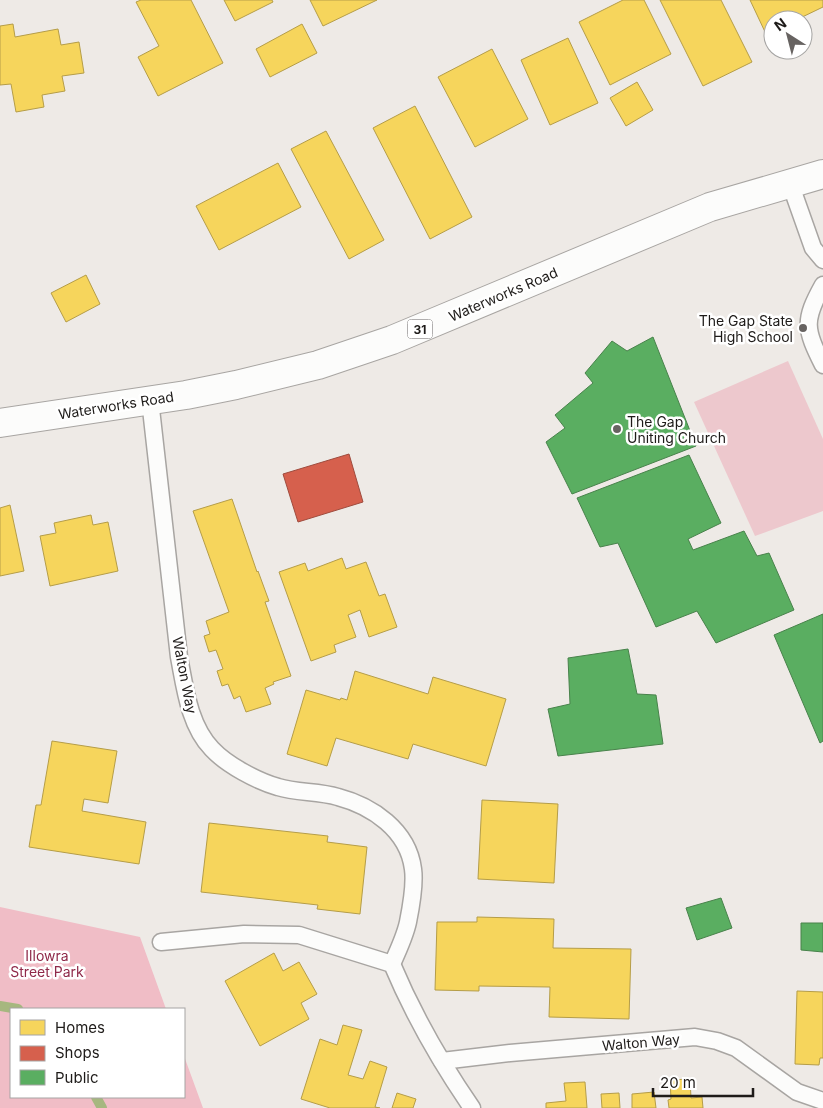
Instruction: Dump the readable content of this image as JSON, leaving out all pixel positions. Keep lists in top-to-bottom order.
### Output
{
  "streets": {
    "main road": ["Waterworks Road", "31"],
    "lane": ["Walton Way"]
  },
  "crossings": [
    ["Waterworks Road", "Walton Way"]
  ],
  "parks": ["Illowra Street Park"],
  "places": ["The Gap State High School", "The Gap Uniting Church"],
  "legend": ["Homes", "Shops", "Public"],
  "scale_bar": "20 m",
  "north": "top left"
}
